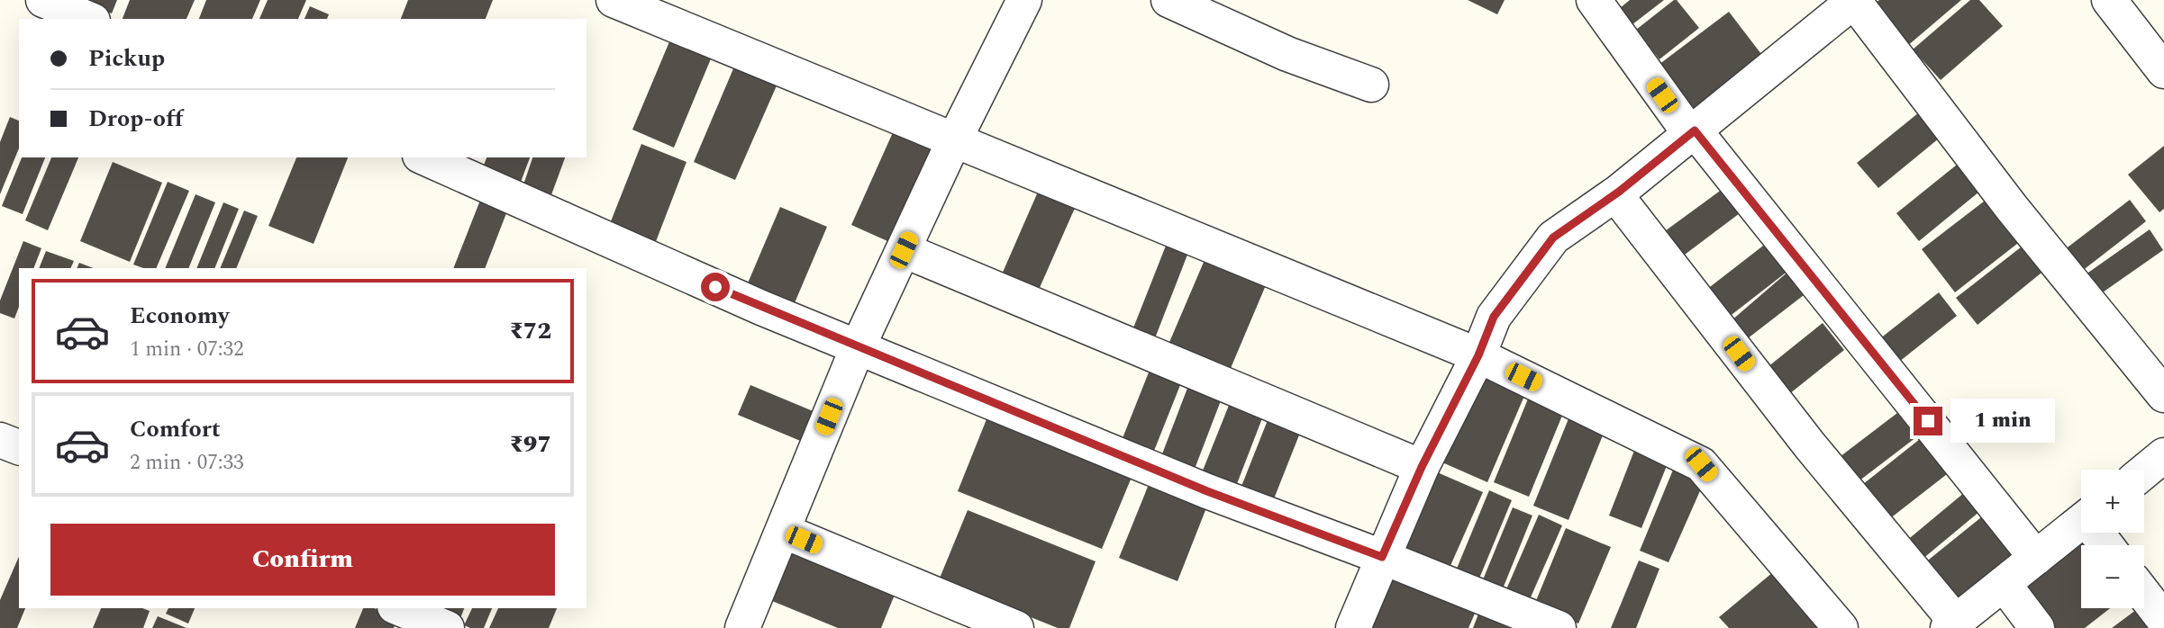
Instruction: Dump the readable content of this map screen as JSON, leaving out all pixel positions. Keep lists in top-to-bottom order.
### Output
{
  "page": {
    "banner": ["Pickup", "Drop-off"],
    "list": [
      {
        "name": "Economy",
        "note": "1 min · 07:32",
        "value": "₹72"
      },
      {
        "name": "Comfort",
        "note": "2 min · 07:33",
        "value": "₹97"
      }
    ],
    "bubble": "1 min",
    "map_buttons": ["+", "−"],
    "buttons": "Confirm"
  }
}
